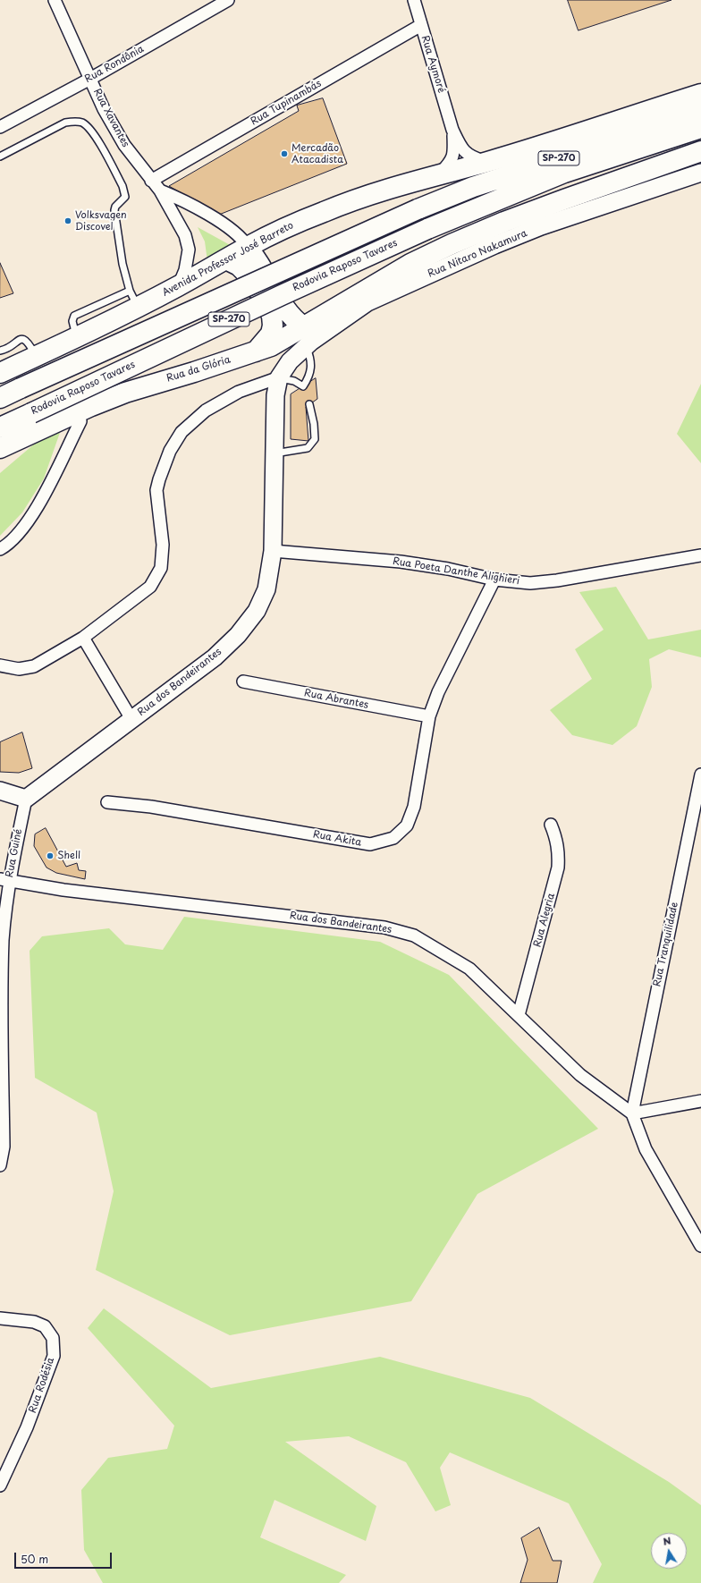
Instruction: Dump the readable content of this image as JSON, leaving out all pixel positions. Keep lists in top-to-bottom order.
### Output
{
  "streets": {
    "highway": [
      "SP-270",
      "Avenida Professor José Barreto",
      "Rodovia Raposo Tavares",
      "Rua da Glória"
    ],
    "main road": ["Rua Nitaro Nakamura", "Rua dos Bandeirantes"],
    "street": [
      "Rua Rondônia",
      "Rua Aymoré",
      "Rua Tupinambás",
      "Rua Xavantes",
      "Rua Poeta Danthe Alighieri",
      "Rua Abrantes",
      "Rua Akita",
      "Rua Guiné",
      "Rua Alegria",
      "Rua Tranquilidade",
      "Rua Rodésia"
    ]
  },
  "crossings": [
    ["Rua Rondônia", "Rua Xavantes"],
    ["Rua Aymoré", "Rua Tupinambás"],
    ["Rua Tupinambás", "Rua Xavantes"],
    ["Rua Xavantes", "Avenida Professor José Barreto"],
    ["Rua Nitaro Nakamura", "Rua dos Bandeirantes"],
    ["Rua Poeta Danthe Alighieri", "Rua dos Bandeirantes"],
    ["Rua Poeta Danthe Alighieri", "Rua Akita"],
    ["Rua dos Bandeirantes", "Rua Guiné"],
    ["Rua dos Bandeirantes", "Rua Alegria"],
    ["Rua dos Bandeirantes", "Rua Tranquilidade"],
    ["Rua Abrantes", "Rua Akita"]
  ],
  "places": ["Mercadão Atacadista", "Volksvagen Discovel", "Shell"],
  "scale_bar": "50 m",
  "north": "top"
}
